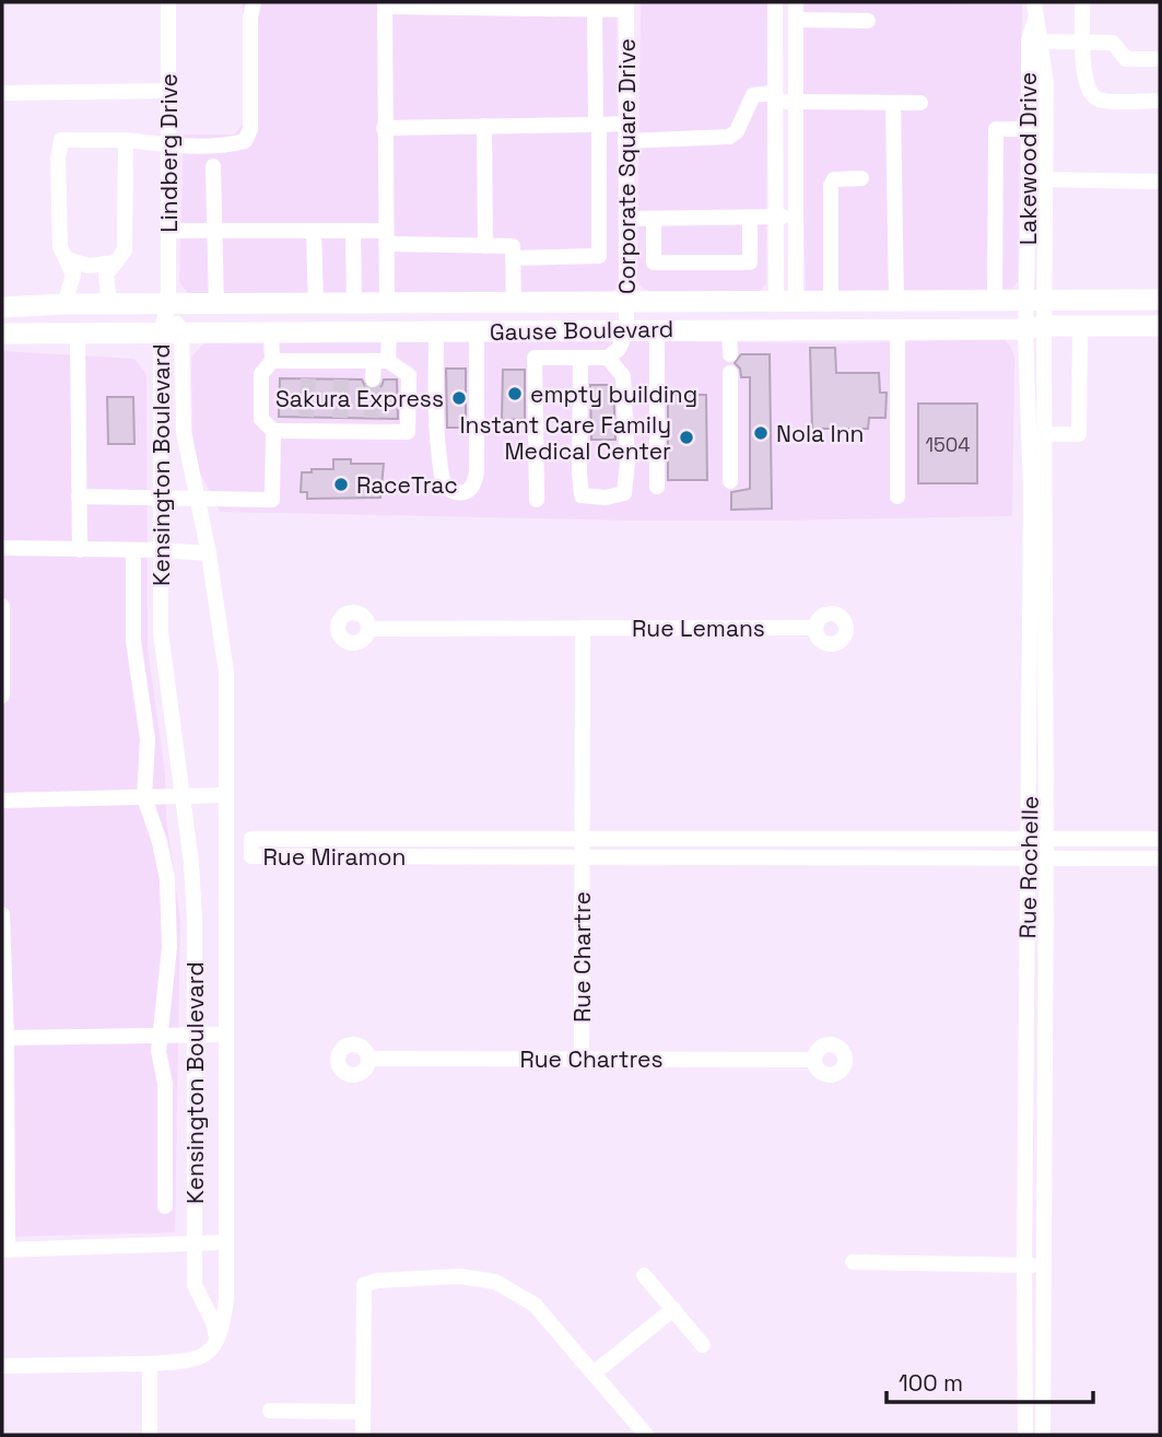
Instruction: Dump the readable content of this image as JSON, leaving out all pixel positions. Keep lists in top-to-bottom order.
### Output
{
  "streets": {
    "main road": ["Gause Boulevard"],
    "street": [
      "Lindberg Drive",
      "Lakewood Drive",
      "Corporate Square Drive",
      "Kensington Boulevard",
      "Rue Lemans",
      "Rue Miramon",
      "Rue Rochelle",
      "Rue Chartre",
      "Rue Chartres"
    ]
  },
  "crossings": [
    ["Lindberg Drive", "Gause Boulevard"],
    ["Lindberg Drive", "Kensington Boulevard"],
    ["Lakewood Drive", "Gause Boulevard"],
    ["Lakewood Drive", "Rue Rochelle"],
    ["Corporate Square Drive", "Gause Boulevard"],
    ["Gause Boulevard", "Kensington Boulevard"],
    ["Gause Boulevard", "Rue Rochelle"],
    ["Rue Miramon", "Rue Rochelle"],
    ["Rue Miramon", "Rue Chartre"],
    ["Rue Chartre", "Rue Chartres"]
  ],
  "places": [
    "empty building",
    "Sakura Express",
    "Nola Inn",
    "Instant Care Family Medical Center",
    "RaceTrac"
  ],
  "house_numbers": ["1504"],
  "scale_bar": "100 m"
}
